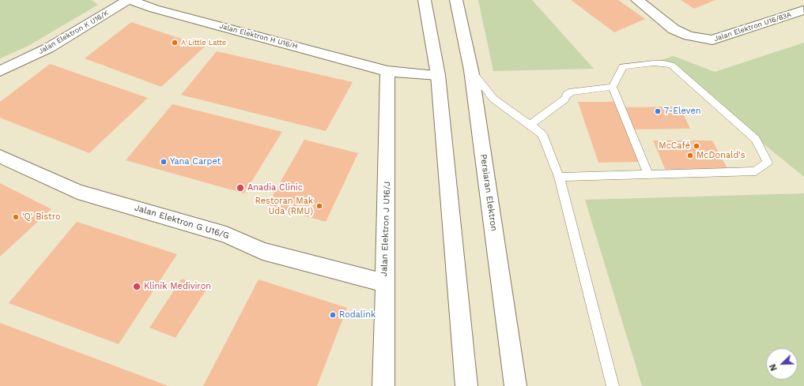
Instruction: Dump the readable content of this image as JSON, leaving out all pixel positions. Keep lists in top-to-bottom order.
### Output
{
  "streets": {
    "street": [
      "Jalan Elektron U16/83A",
      "Jalan Elektron K U16/K",
      "Jalan Elektron H U16/H",
      "Persiaran Elektron",
      "Jalan Elektron G U16/G",
      "Jalan Elektron J U16/J"
    ]
  },
  "crossings": [
    ["Jalan Elektron K U16/K", "Jalan Elektron H U16/H"],
    ["Jalan Elektron H U16/H", "Jalan Elektron J U16/J"],
    ["Jalan Elektron G U16/G", "Jalan Elektron J U16/J"]
  ],
  "places": [
    "A Little Latte",
    "7-Eleven",
    "McCafé",
    "McDonald's",
    "Yana Carpet",
    "Anadia Clinic",
    "Restoran Mak Uda (RMU)",
    "'Q' Bistro",
    "Klinik Mediviron",
    "Rodalink"
  ],
  "north": "bottom left"
}
